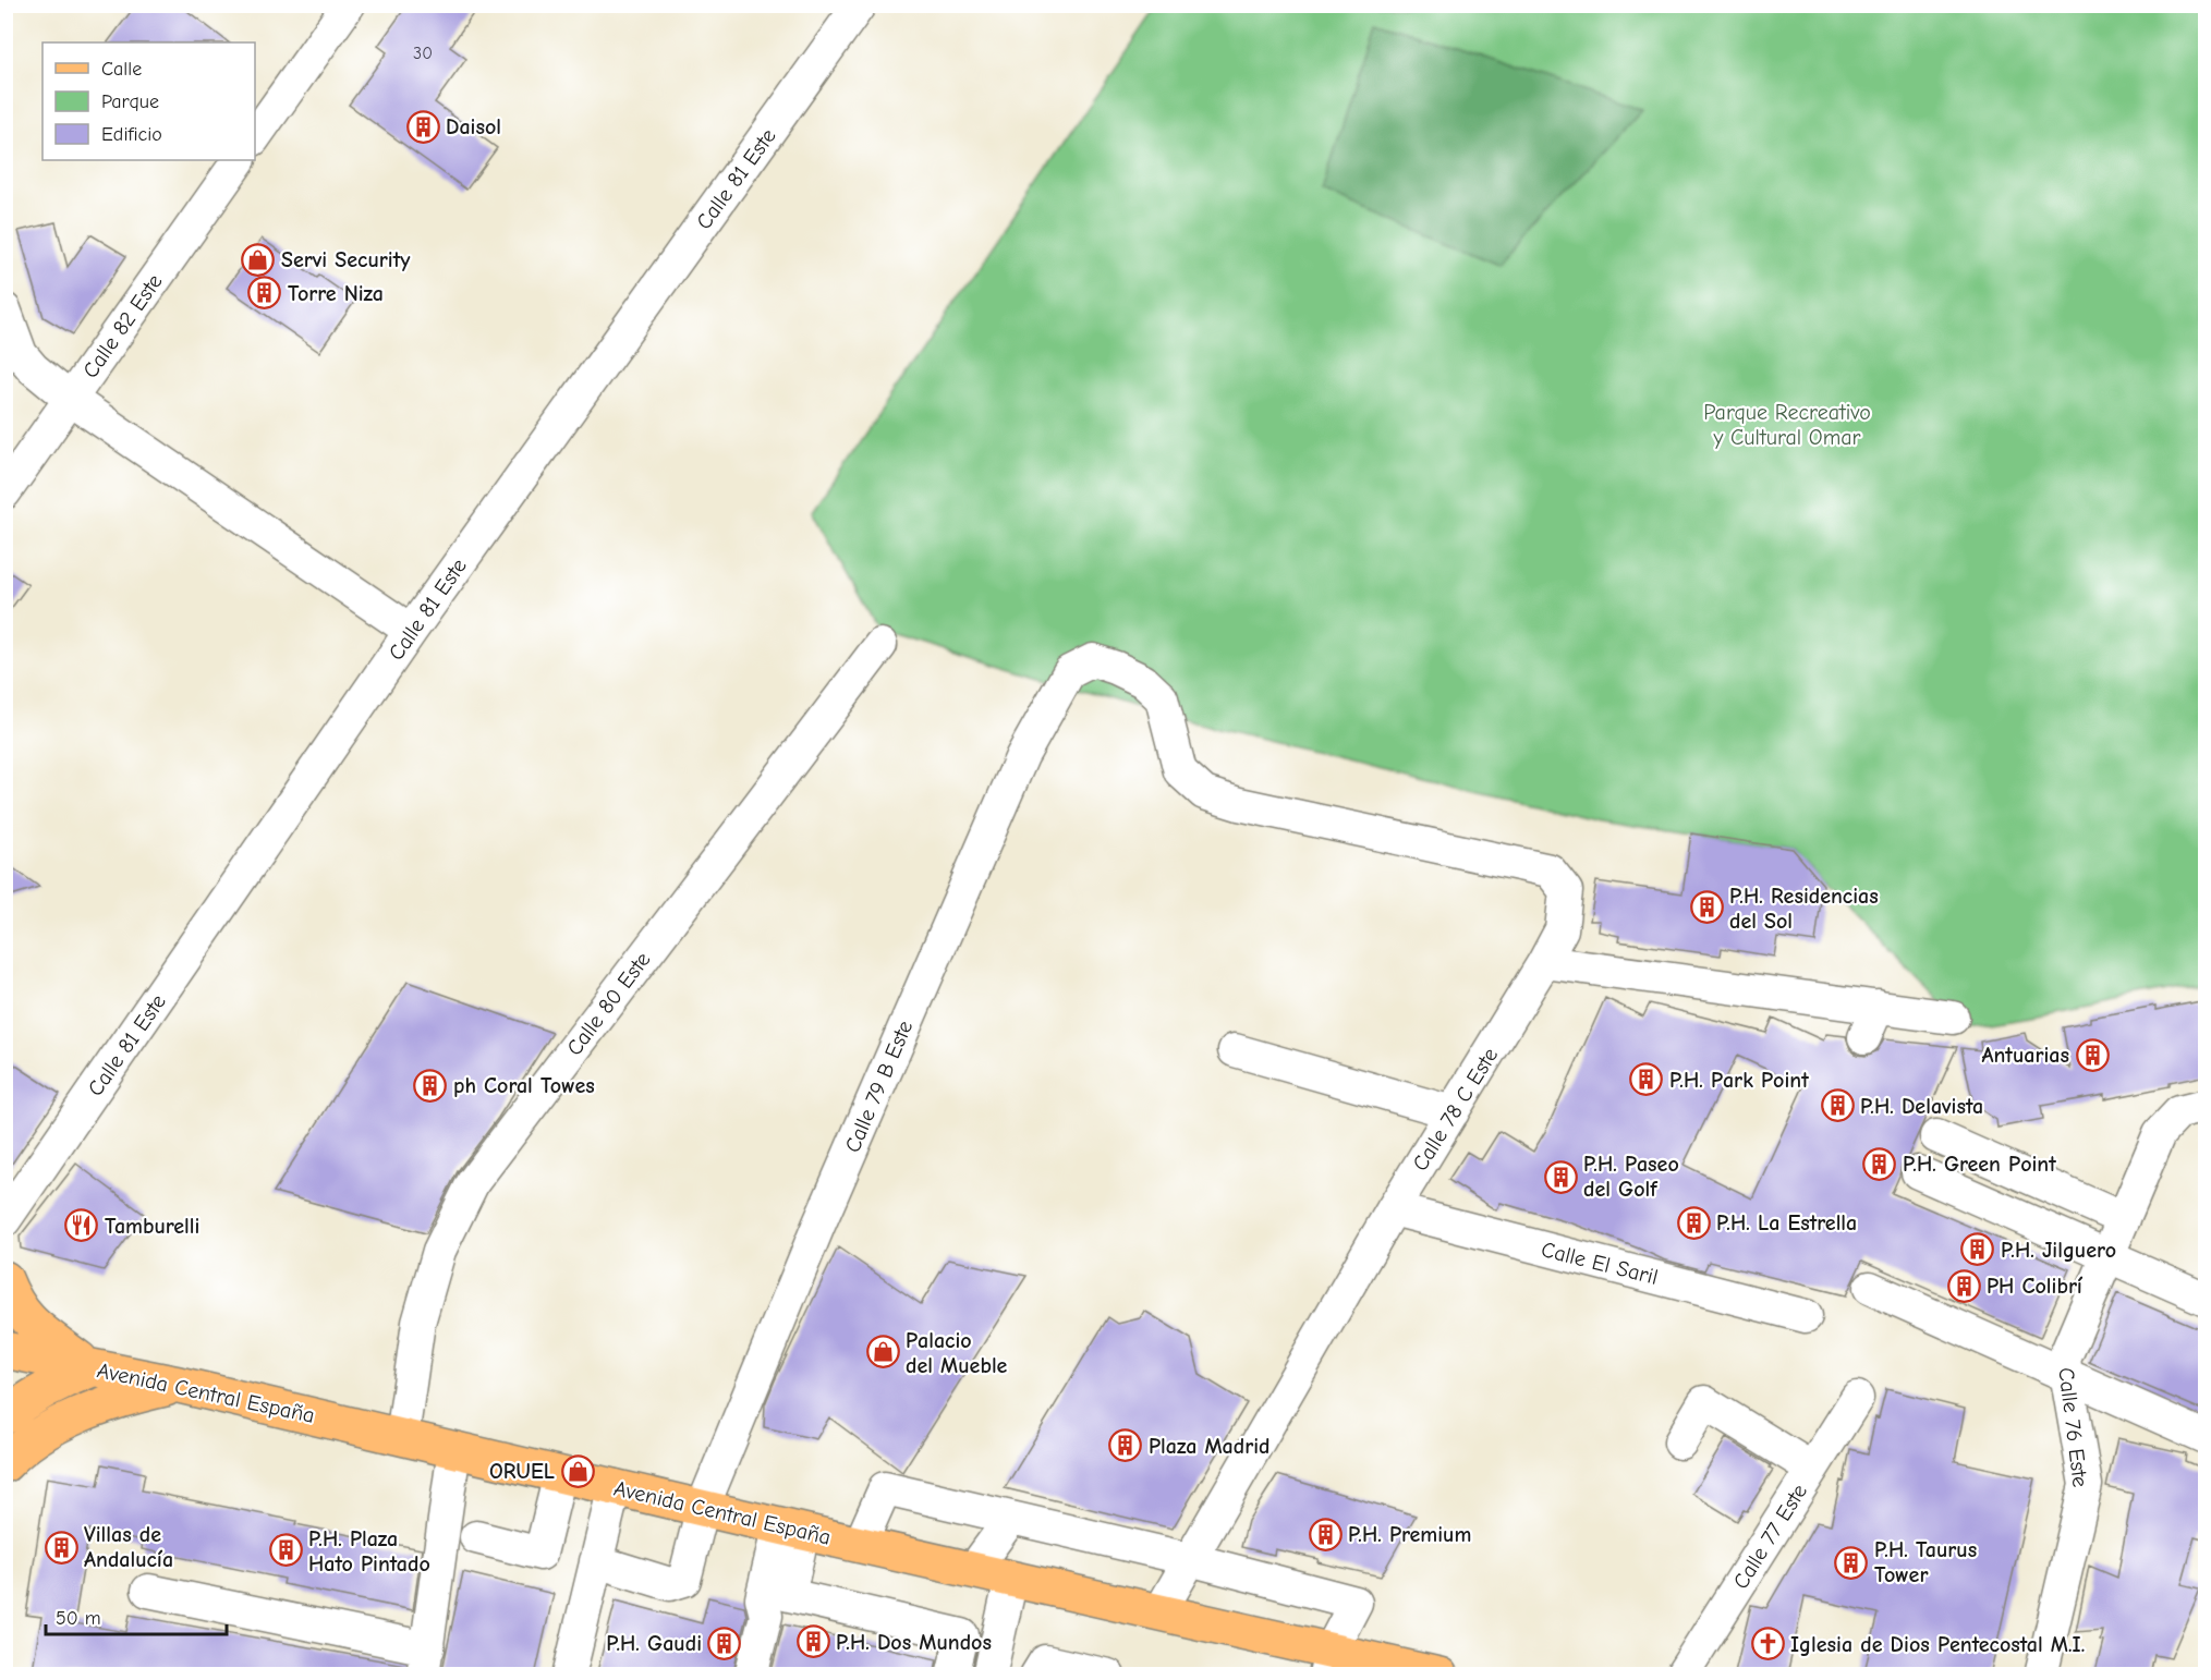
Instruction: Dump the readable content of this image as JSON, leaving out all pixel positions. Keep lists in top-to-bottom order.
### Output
{
  "streets": {
    "main road": ["Avenida Central España"],
    "street": [
      "Calle 81 Este",
      "Calle 82 Este",
      "Calle 80 Este",
      "Calle 79 B Este",
      "Calle 78 C Este",
      "Calle El Saril",
      "Calle 76 Este",
      "Calle 77 Este"
    ]
  },
  "crossings": [
    ["Calle 80 Este", "Avenida Central España"],
    ["Calle 79 B Este", "Calle 78 C Este"],
    ["Calle 79 B Este", "Avenida Central España"],
    ["Calle 78 C Este", "Calle El Saril"],
    ["Calle 78 C Este", "Avenida Central España"]
  ],
  "parks": ["Parque Recreativo y Cultural Omar"],
  "places": {
    "building": [
      "Daisol",
      "Torre Niza",
      "P.H. Residencias del Sol",
      "Antuarias",
      "P.H. Park Point",
      "ph Coral Towes",
      "P.H. Delavista",
      "P.H. Green Point",
      "P.H. Paseo del Golf",
      "P.H. La Estrella",
      "P.H. Jilguero",
      "PH Colibrí",
      "Plaza Madrid",
      "P.H. Premium",
      "Villas de Andalucía",
      "P.H. Plaza Hato Pintado",
      "P.H. Taurus Tower",
      "P.H. Dos Mundos",
      "P.H. Gaudi"
    ],
    "shop": ["Servi Security", "Palacio del Mueble", "ORUEL"],
    "restaurant": ["Tamburelli"],
    "church": ["Iglesia de Dios Pentecostal M.I."]
  },
  "house_numbers": ["30"],
  "legend": ["Calle", "Parque", "Edificio"],
  "scale_bar": "50 m"
}
